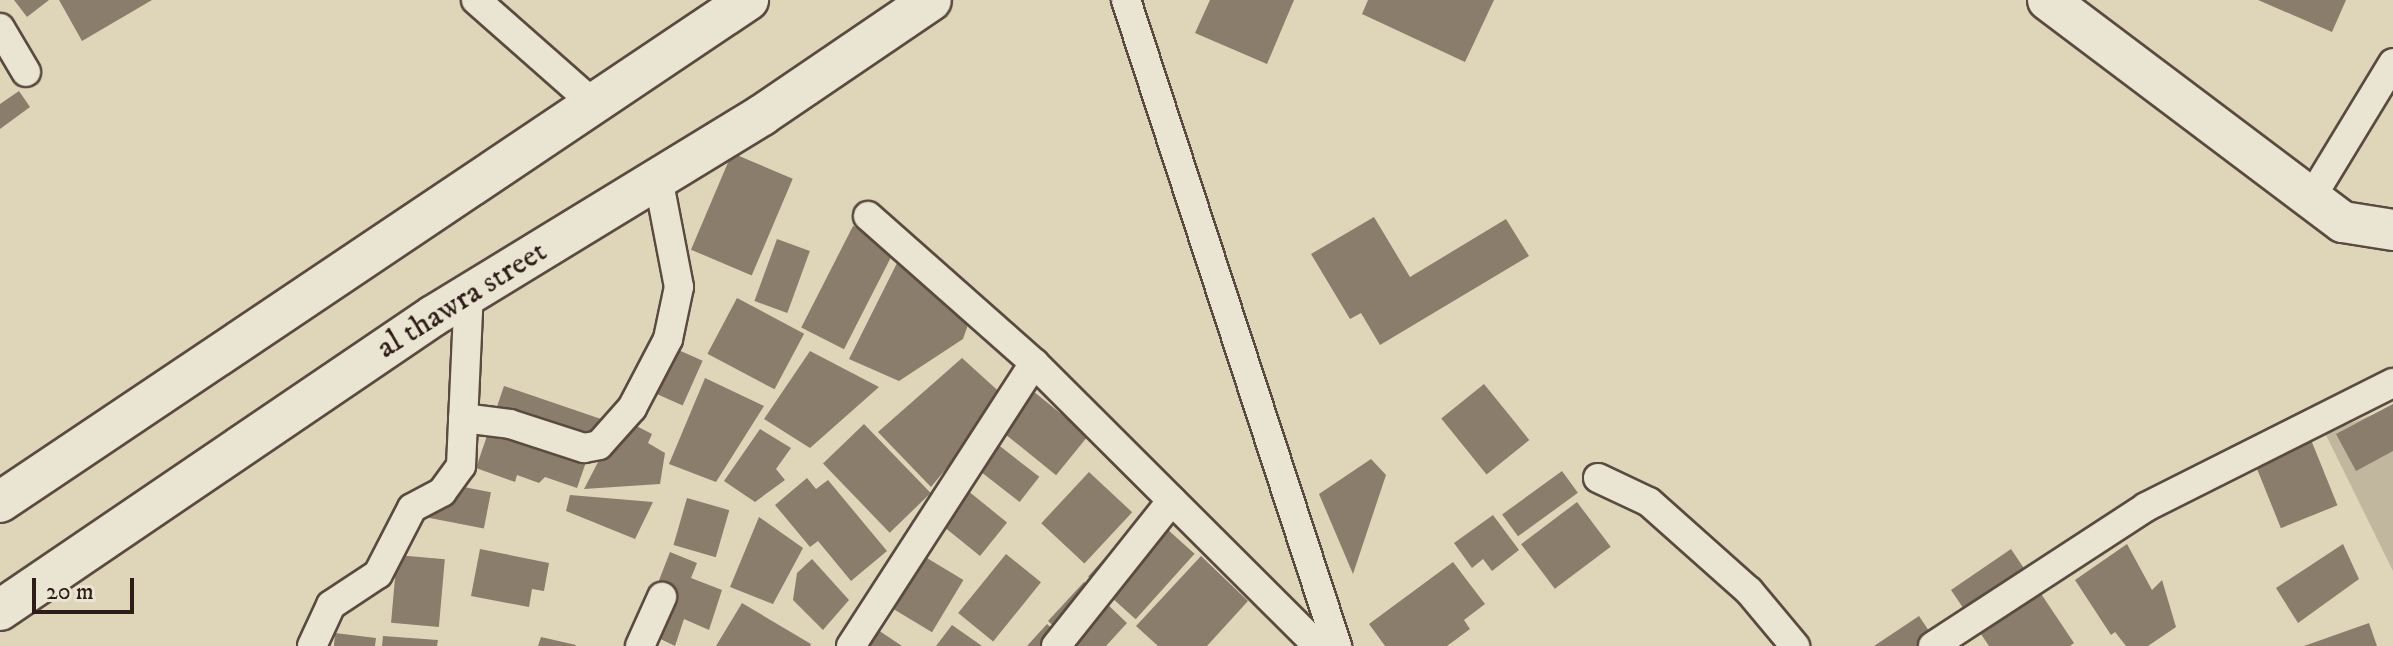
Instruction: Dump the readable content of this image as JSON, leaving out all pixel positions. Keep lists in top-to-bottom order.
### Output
{
  "streets": {
    "main road": ["al thawra street"]
  },
  "scale_bar": "20 m"
}
